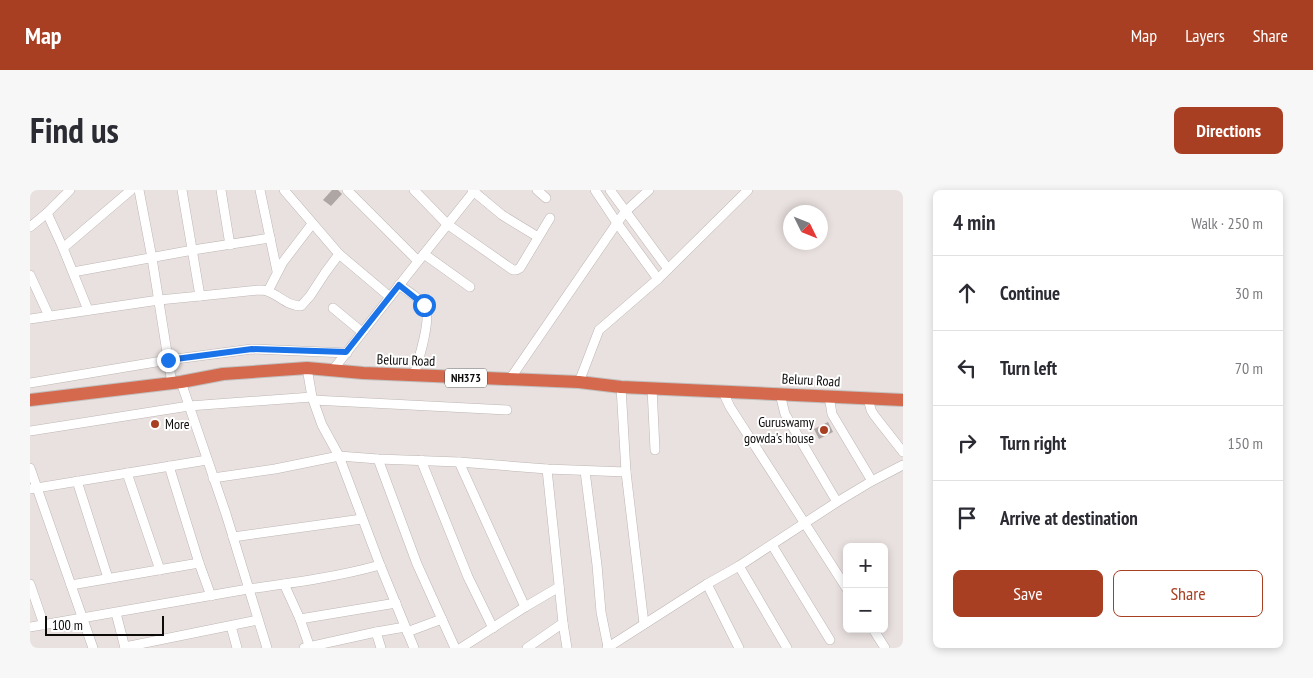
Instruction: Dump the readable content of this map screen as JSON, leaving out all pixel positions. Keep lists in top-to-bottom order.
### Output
{
  "streets": {
    "highway": ["Beluru Road", "NH373"]
  },
  "places": ["More", "Guruswamy gowda's house"],
  "scale_bar": "100 m",
  "north": "bottom right",
  "page": {
    "header": "Map",
    "nav": ["Map", "Layers", "Share"],
    "title": "Find us",
    "buttons": [
      "Directions",
      ["Save", "Share"]
    ],
    "heading": ["4 min", "Walk · 250 m"],
    "list": [
      ["Continue", "30 m"],
      ["Turn left", "70 m"],
      ["Turn right", "150 m"],
      "Arrive at destination"
    ],
    "map_buttons": ["+", "−"],
    "scale": "100 m"
  }
}
